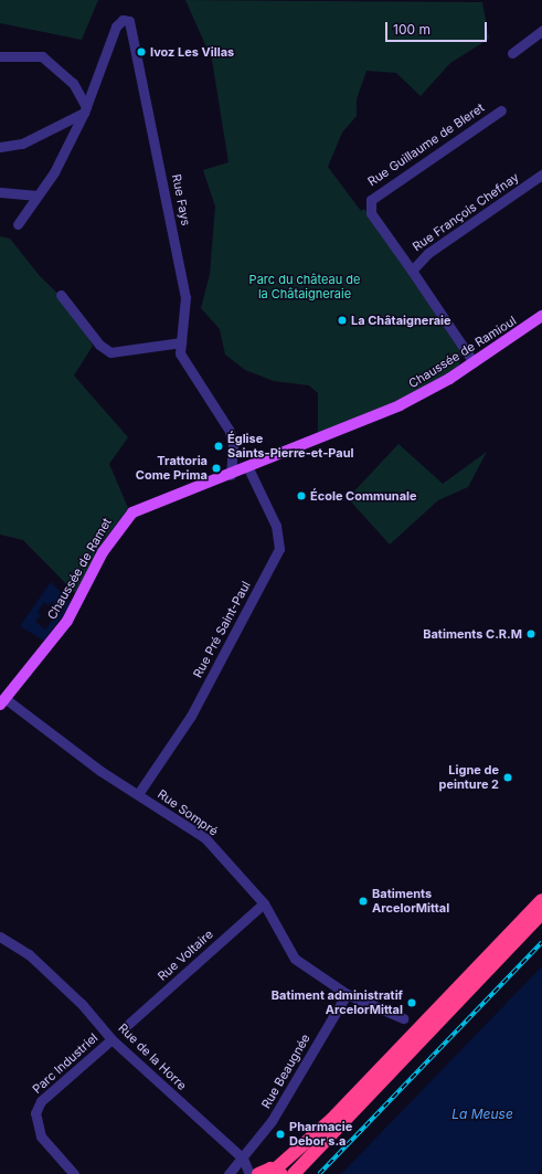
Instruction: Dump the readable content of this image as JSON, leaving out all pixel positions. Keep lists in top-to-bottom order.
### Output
{
  "streets": {
    "main road": ["Chaussée de Ramioul", "Chaussée de Ramet"],
    "street": [
      "Rue Guillaume de Bleret",
      "Rue Fays",
      "Rue François Chefnay",
      "Rue Pré Saint-Paul",
      "Rue Sompré",
      "Rue Voltaire",
      "Rue de la Horre",
      "Parc Industriel",
      "Rue Beaugnée"
    ]
  },
  "crossings": [
    ["Rue Guillaume de Bleret", "Rue François Chefnay"],
    ["Rue Fays", "Chaussée de Ramet"],
    ["Rue François Chefnay", "Chaussée de Ramioul"],
    ["Chaussée de Ramioul", "Rue Pré Saint-Paul"],
    ["Chaussée de Ramet", "Rue Sompré"],
    ["Rue Pré Saint-Paul", "Rue Sompré"],
    ["Rue Sompré", "Rue Voltaire"],
    ["Rue Sompré", "Rue Beaugnée"],
    ["Rue de la Horre", "Parc Industriel"],
    ["Rue de la Horre", "Rue Beaugnée"]
  ],
  "water": ["La Meuse"],
  "parks": ["Parc du château de la Châtaigneraie"],
  "places": [
    "Ivoz Les Villas",
    "La Châtaigneraie",
    "Église Saints-Pierre-et-Paul",
    "Trattoria Come Prima",
    "École Communale",
    "Batiments C.R.M",
    "Ligne de peinture 2",
    "Batiments ArcelorMittal",
    "Batiment administratif ArcelorMittal",
    "Pharmacie Debor s.a"
  ],
  "scale_bar": "100 m"
}
